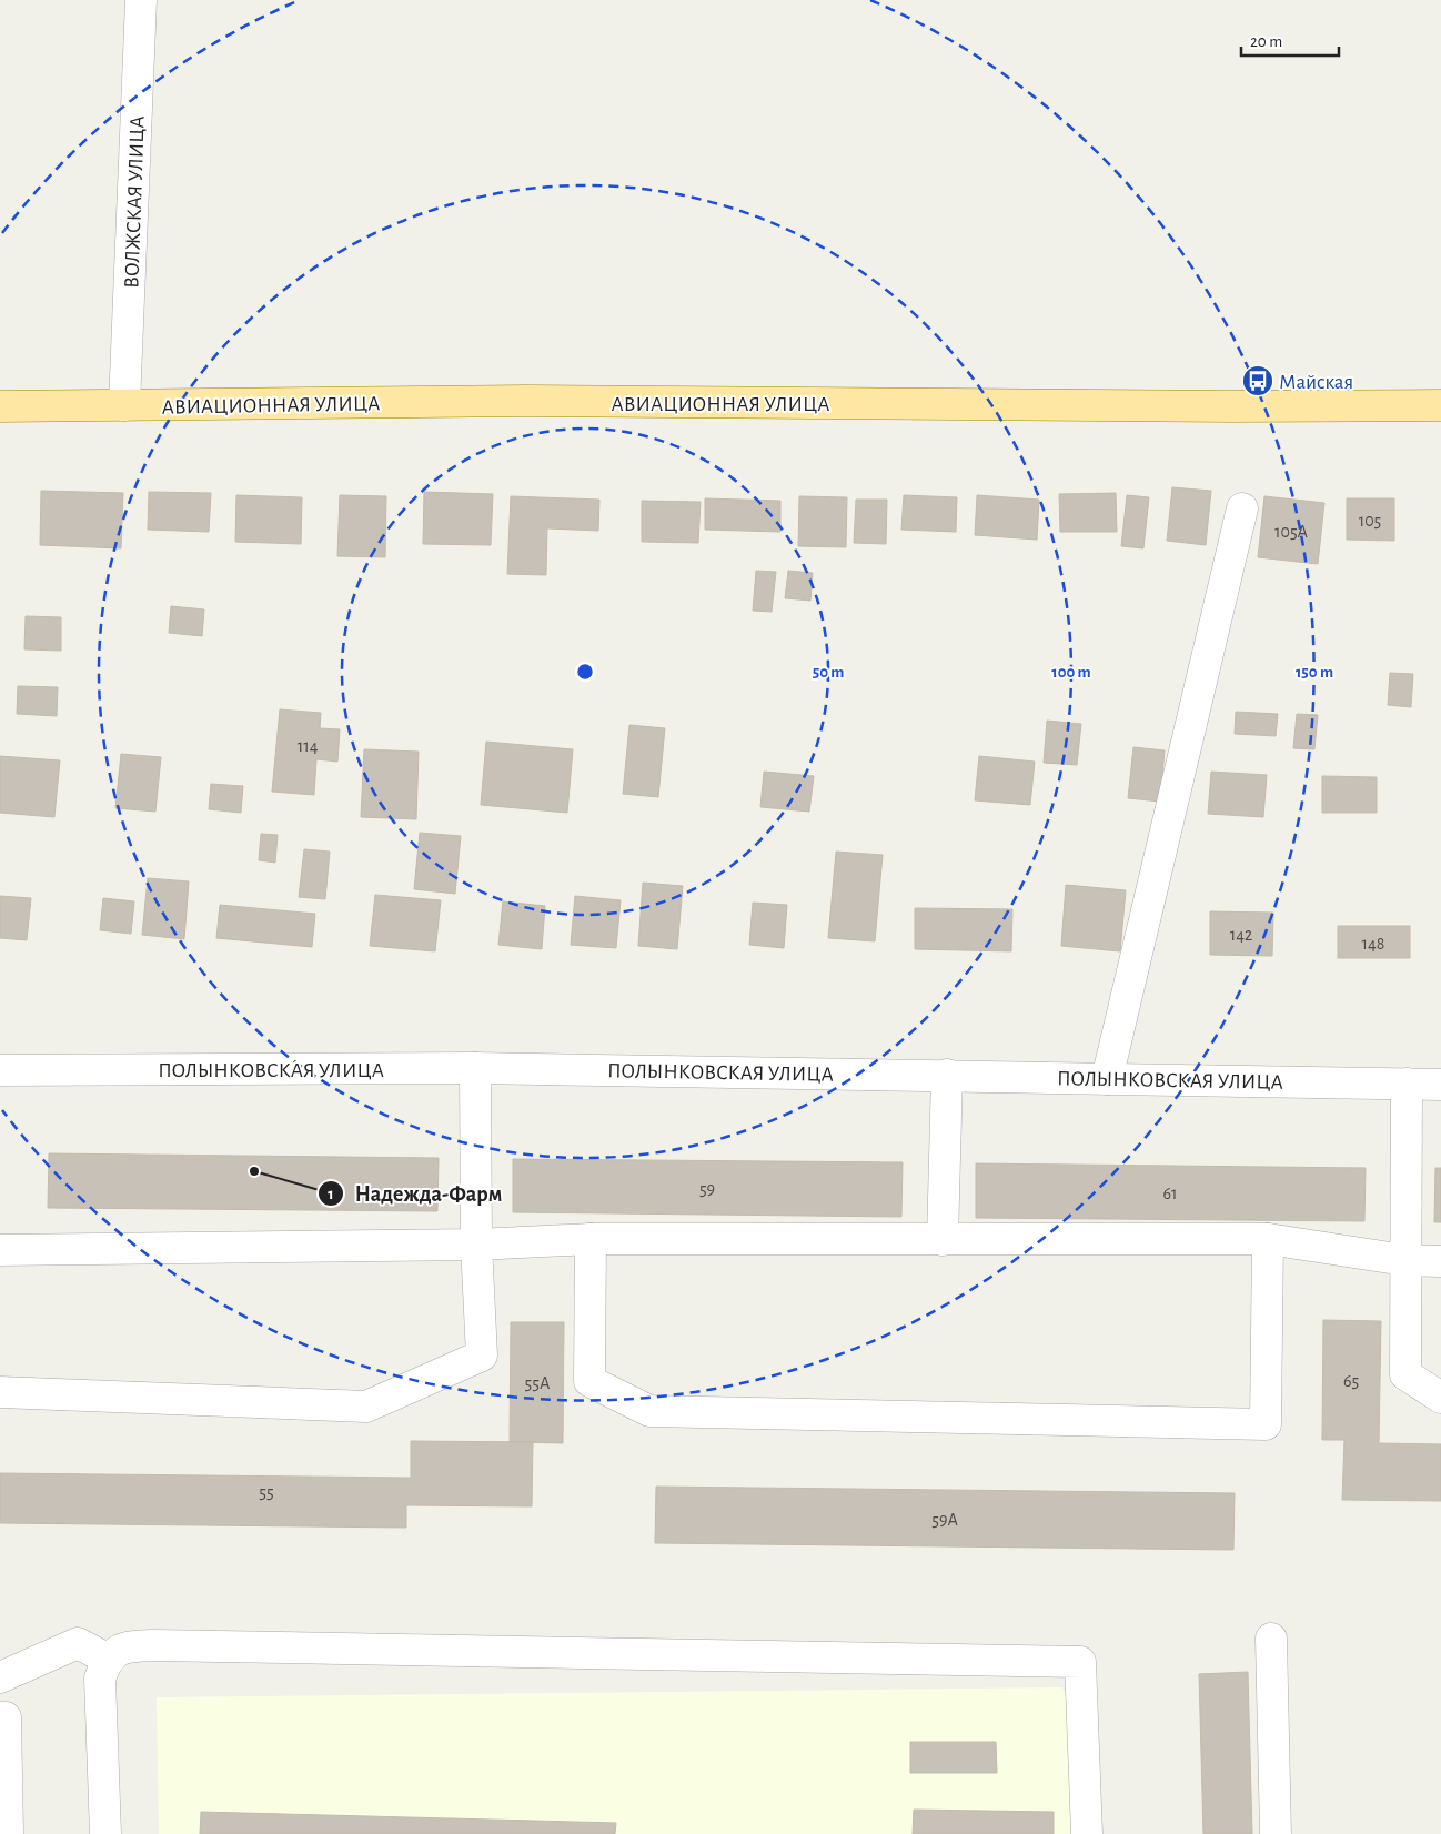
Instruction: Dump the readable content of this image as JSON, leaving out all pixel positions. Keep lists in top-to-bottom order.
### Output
{
  "streets": {
    "main road": ["АВИАЦИОННАЯ УЛИЦА"],
    "street": ["ВОЛЖСКАЯ УЛИЦА", "ПОЛЫНКОВСКАЯ УЛИЦА"]
  },
  "crossings": [
    ["ВОЛЖСКАЯ УЛИЦА", "АВИАЦИОННАЯ УЛИЦА"]
  ],
  "places": {
    "bus stop": ["Майская"],
    "other": ["Надежда-Фарм"]
  },
  "house_numbers": [
    "105",
    "105А",
    "114",
    "142",
    "148",
    "59",
    "61",
    "65",
    "55А",
    "55",
    "59А"
  ],
  "scale_bar": "20 m",
  "rings": ["50 m", "100 m", "150 m"]
}
